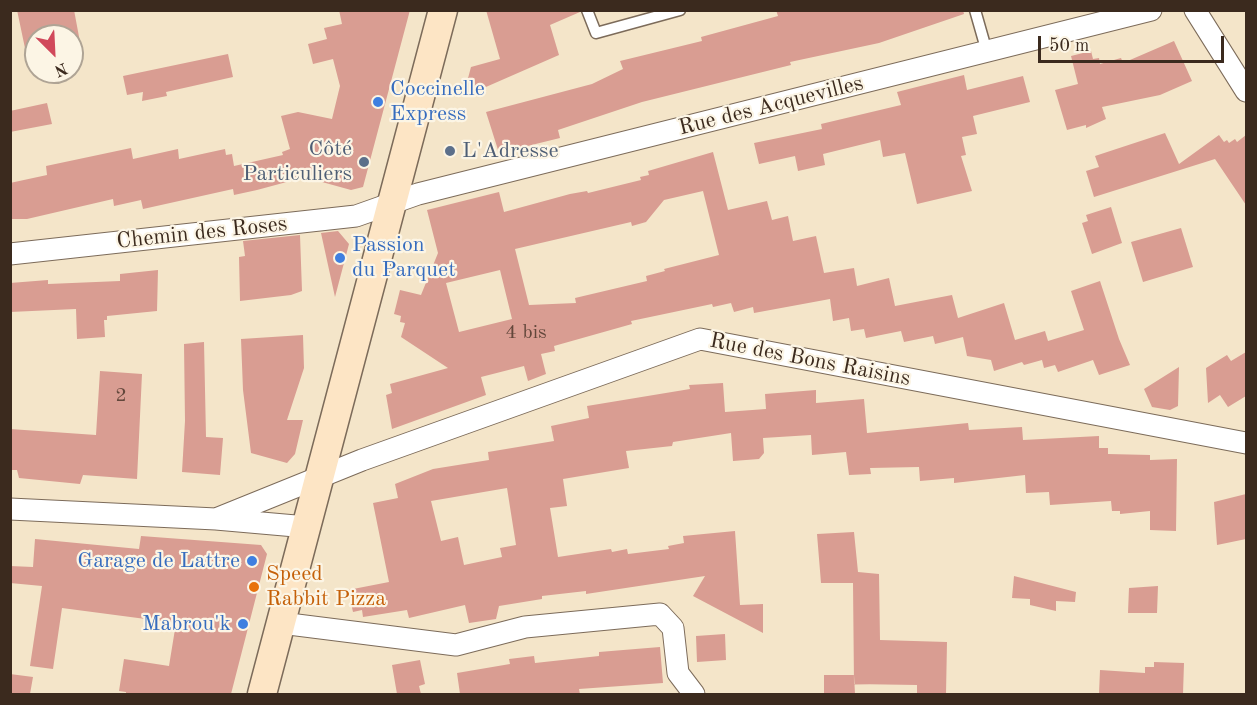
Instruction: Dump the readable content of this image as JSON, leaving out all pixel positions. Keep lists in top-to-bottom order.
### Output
{
  "streets": {
    "street": ["Rue des Acquevilles", "Chemin des Roses", "Rue des Bons Raisins"]
  },
  "crossings": [
    ["Rue des Acquevilles", "Chemin des Roses"]
  ],
  "places": [
    "Coccinelle Express",
    "L'Adresse",
    "Côté Particuliers",
    "Passion du Parquet",
    "Garage de Lattre",
    "Speed Rabbit Pizza",
    "Mabrou'k"
  ],
  "house_numbers": ["4 bis", "2"],
  "scale_bar": "50 m",
  "north": "bottom right"
}
